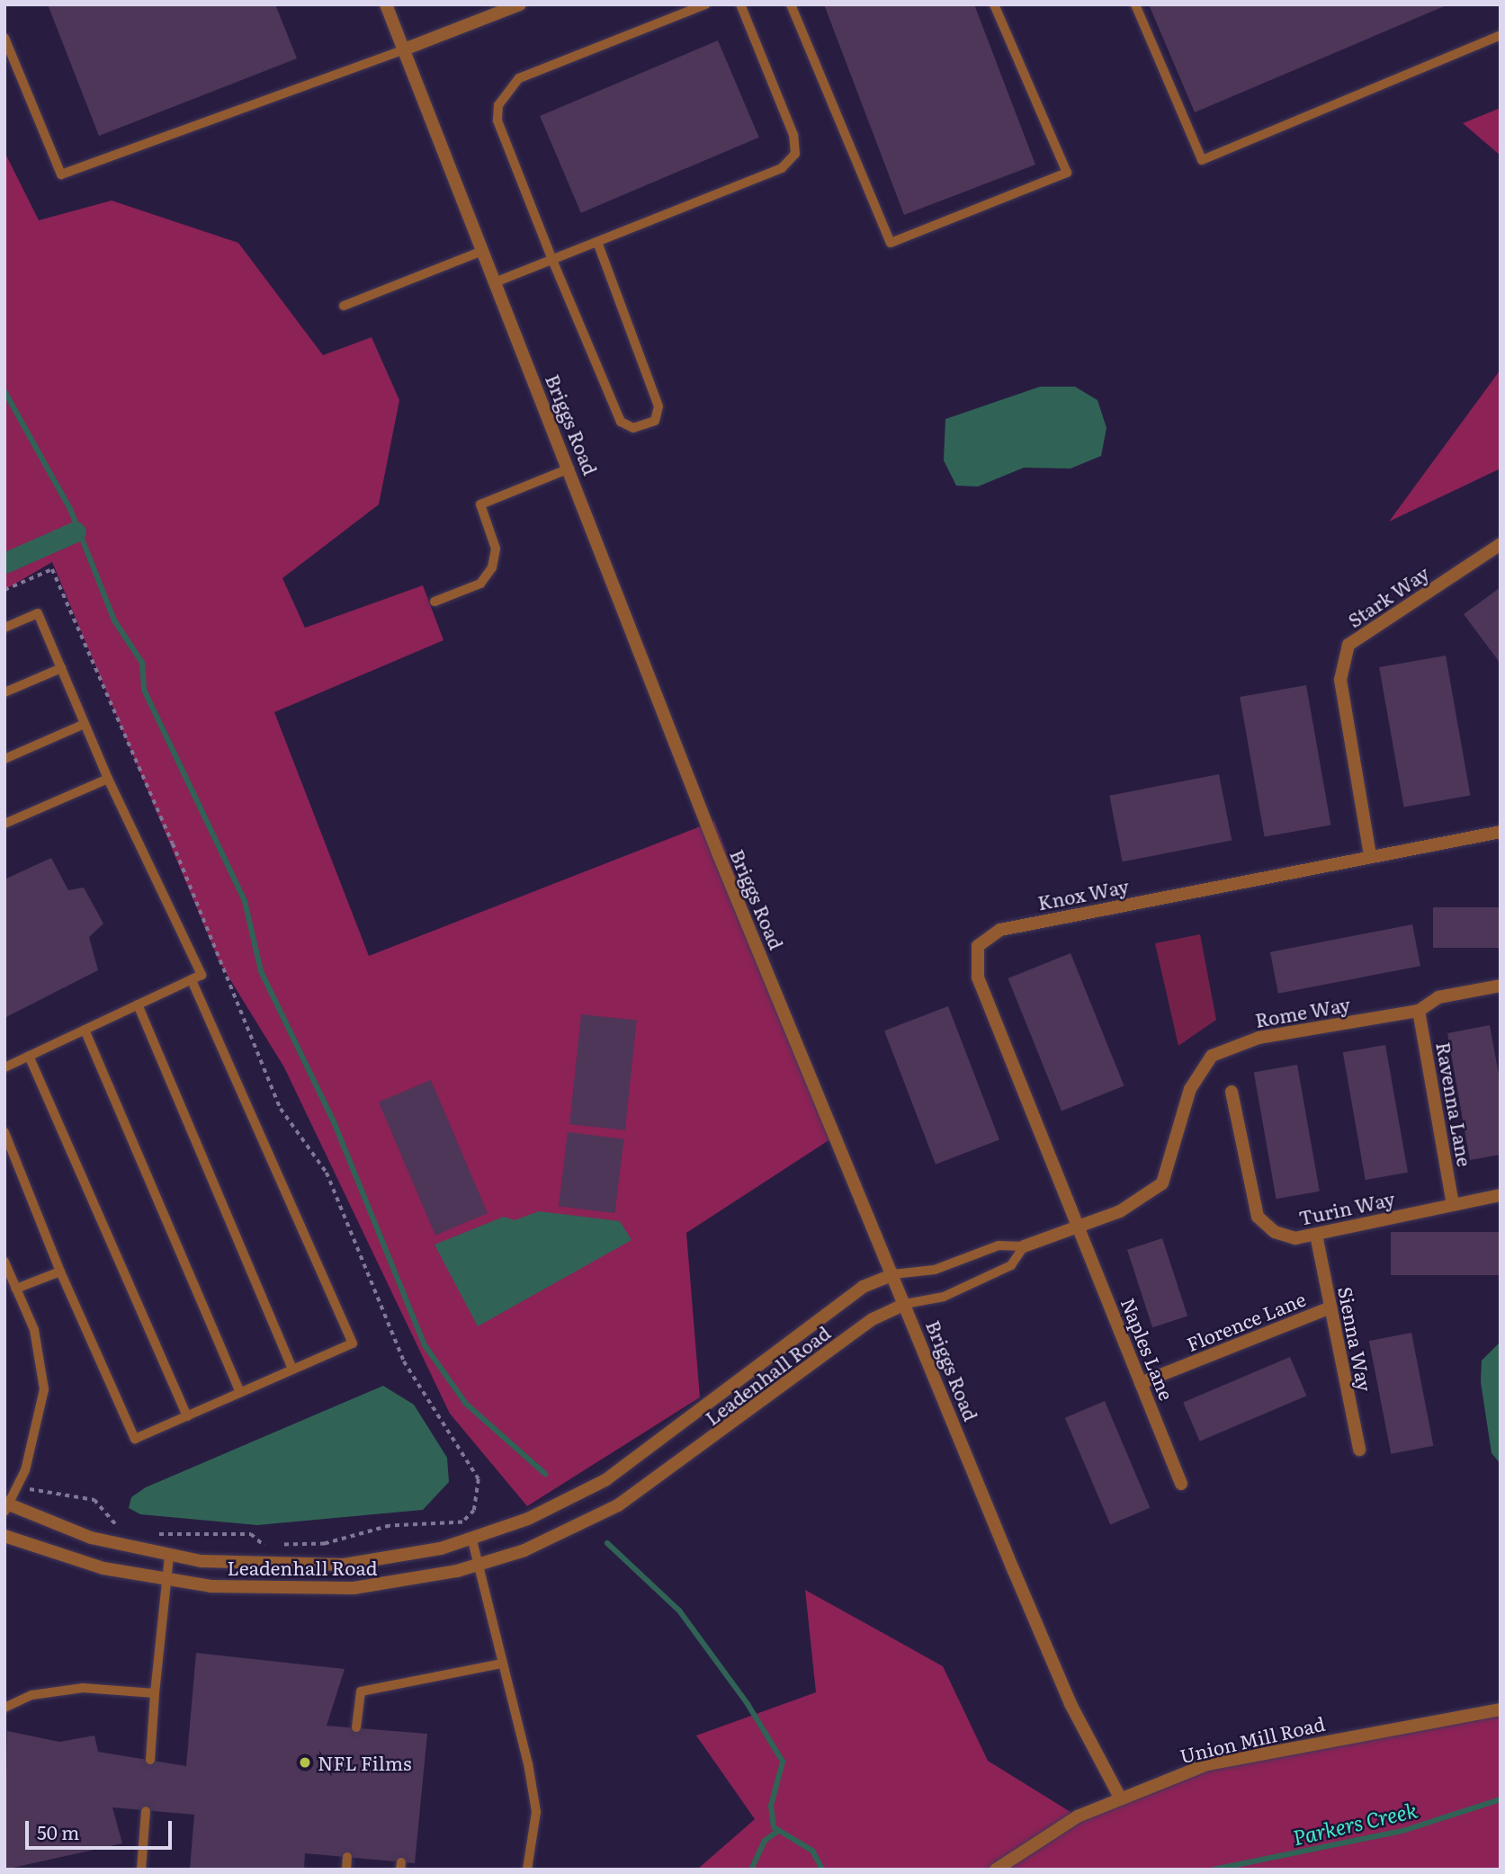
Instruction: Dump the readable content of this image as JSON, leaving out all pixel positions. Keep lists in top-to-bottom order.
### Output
{
  "streets": {
    "street": [
      "Briggs Road",
      "Stark Way",
      "Knox Way",
      "Rome Way",
      "Ravenna Lane",
      "Turin Way",
      "Florence Lane",
      "Sienna Way",
      "Naples Lane",
      "Leadenhall Road",
      "Union Mill Road"
    ]
  },
  "crossings": [
    ["Briggs Road", "Leadenhall Road"],
    ["Briggs Road", "Union Mill Road"],
    ["Stark Way", "Knox Way"],
    ["Knox Way", "Rome Way"],
    ["Knox Way", "Naples Lane"],
    ["Rome Way", "Ravenna Lane"],
    ["Rome Way", "Naples Lane"],
    ["Ravenna Lane", "Turin Way"],
    ["Turin Way", "Sienna Way"],
    ["Florence Lane", "Sienna Way"],
    ["Florence Lane", "Naples Lane"]
  ],
  "water": ["Parkers Creek"],
  "places": ["NFL Films"],
  "scale_bar": "50 m"
}
